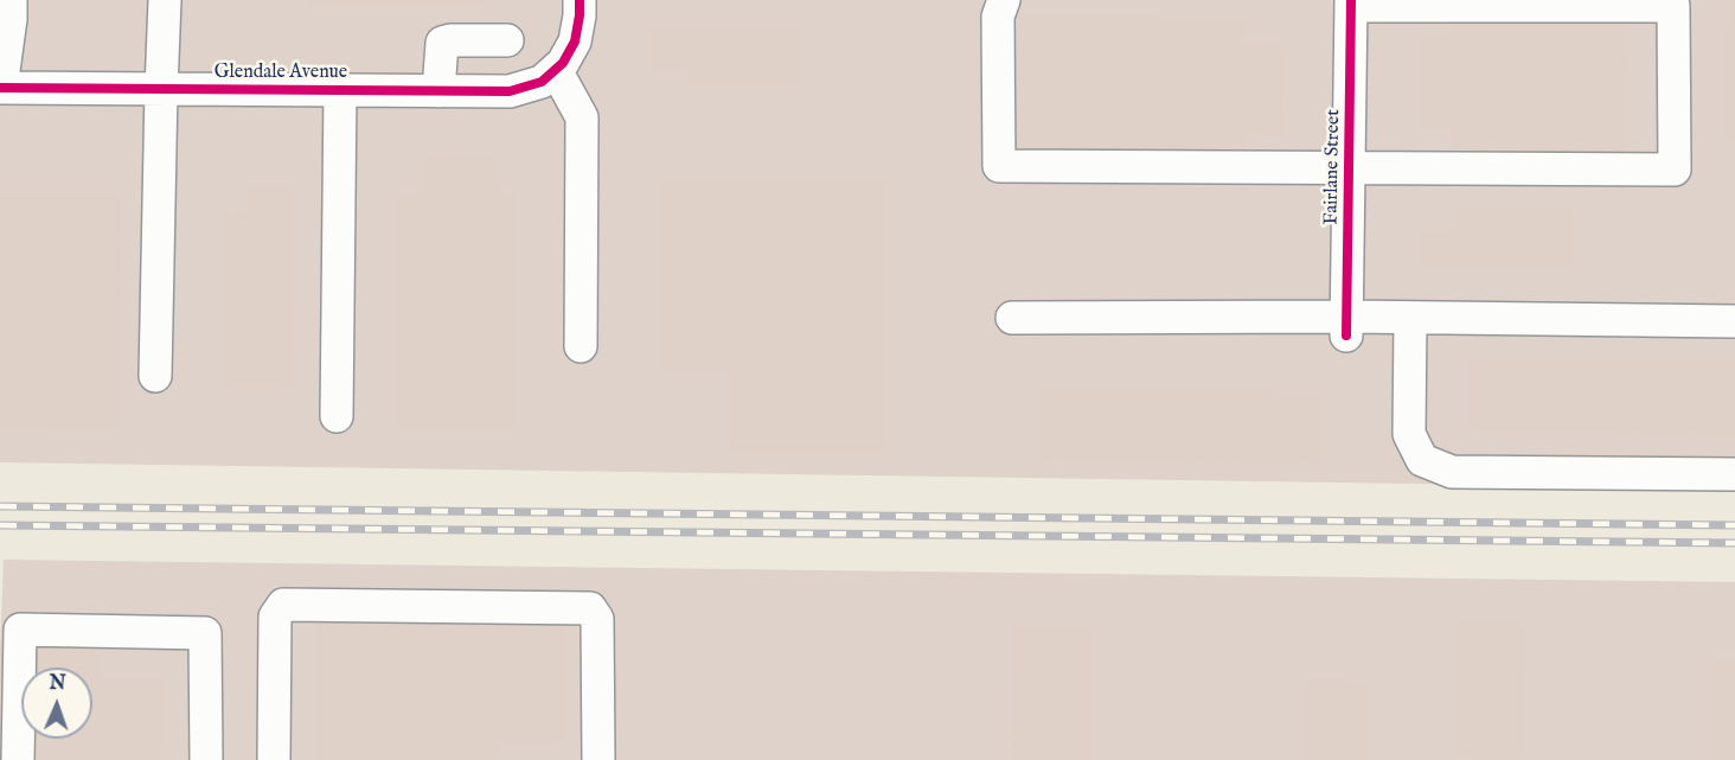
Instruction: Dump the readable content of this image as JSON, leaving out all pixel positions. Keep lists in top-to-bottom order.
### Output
{
  "streets": {
    "street": ["Glendale Avenue", "Fairlane Street"]
  },
  "north": "top"
}
